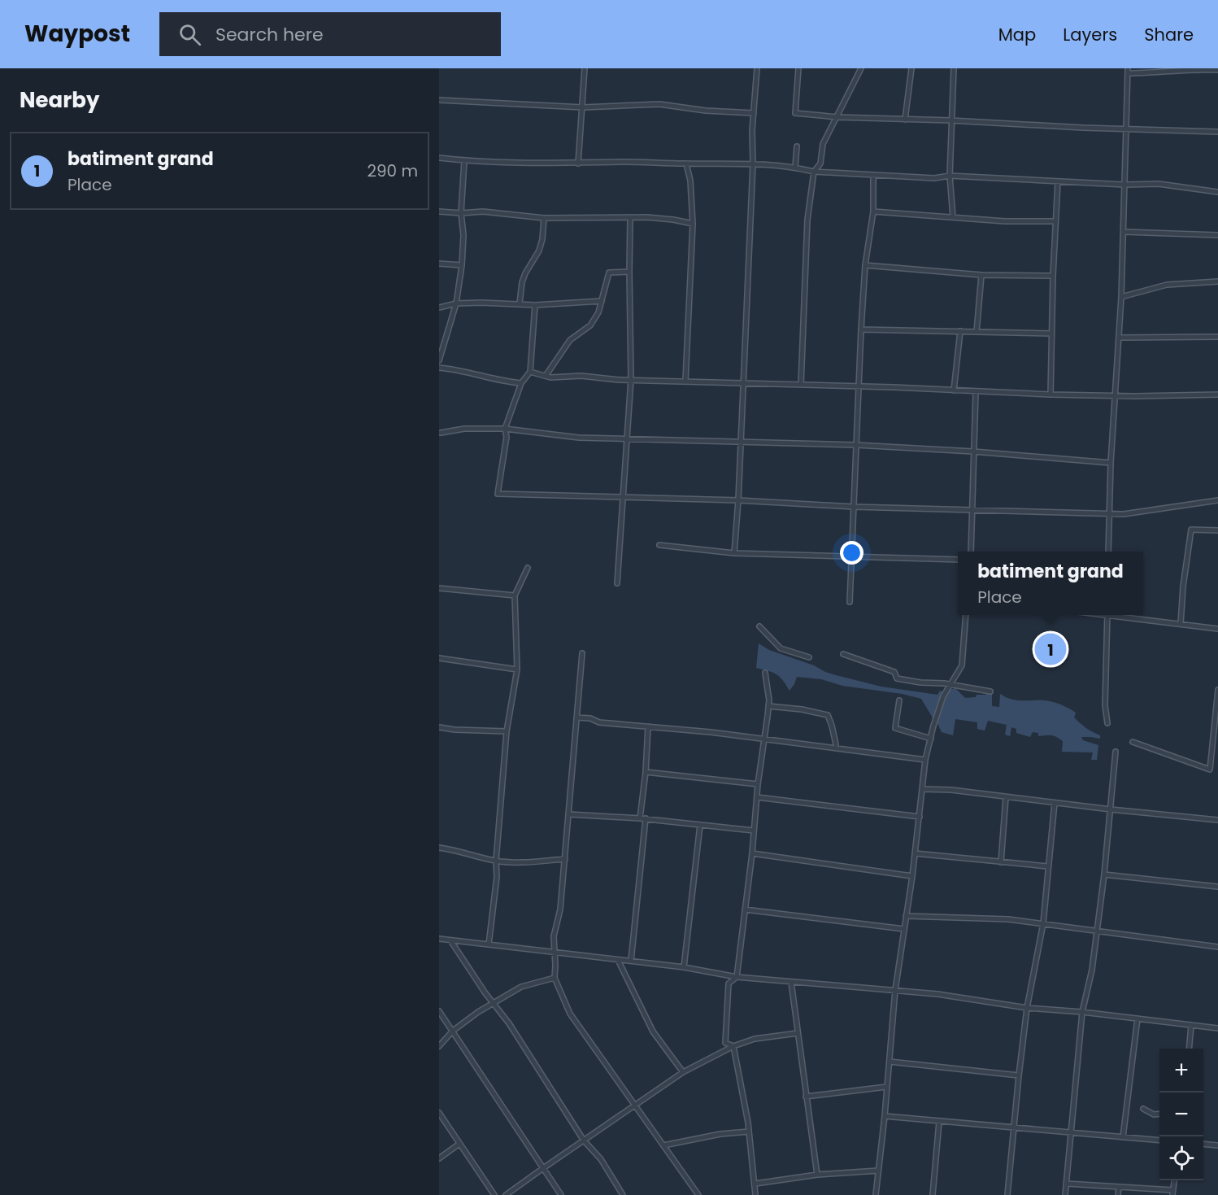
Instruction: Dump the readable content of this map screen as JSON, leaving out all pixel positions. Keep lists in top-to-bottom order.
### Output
{
  "page": {
    "header": "Waypost",
    "search": "Search here",
    "nav": ["Map", "Layers", "Share"],
    "heading": "Nearby",
    "list": [
      {
        "mark": "1",
        "name": "batiment grand",
        "note": "Place",
        "value": "290 m"
      }
    ],
    "popup": ["batiment grand", "Place"],
    "pins": "1",
    "map_buttons": ["+", "−"]
  }
}
